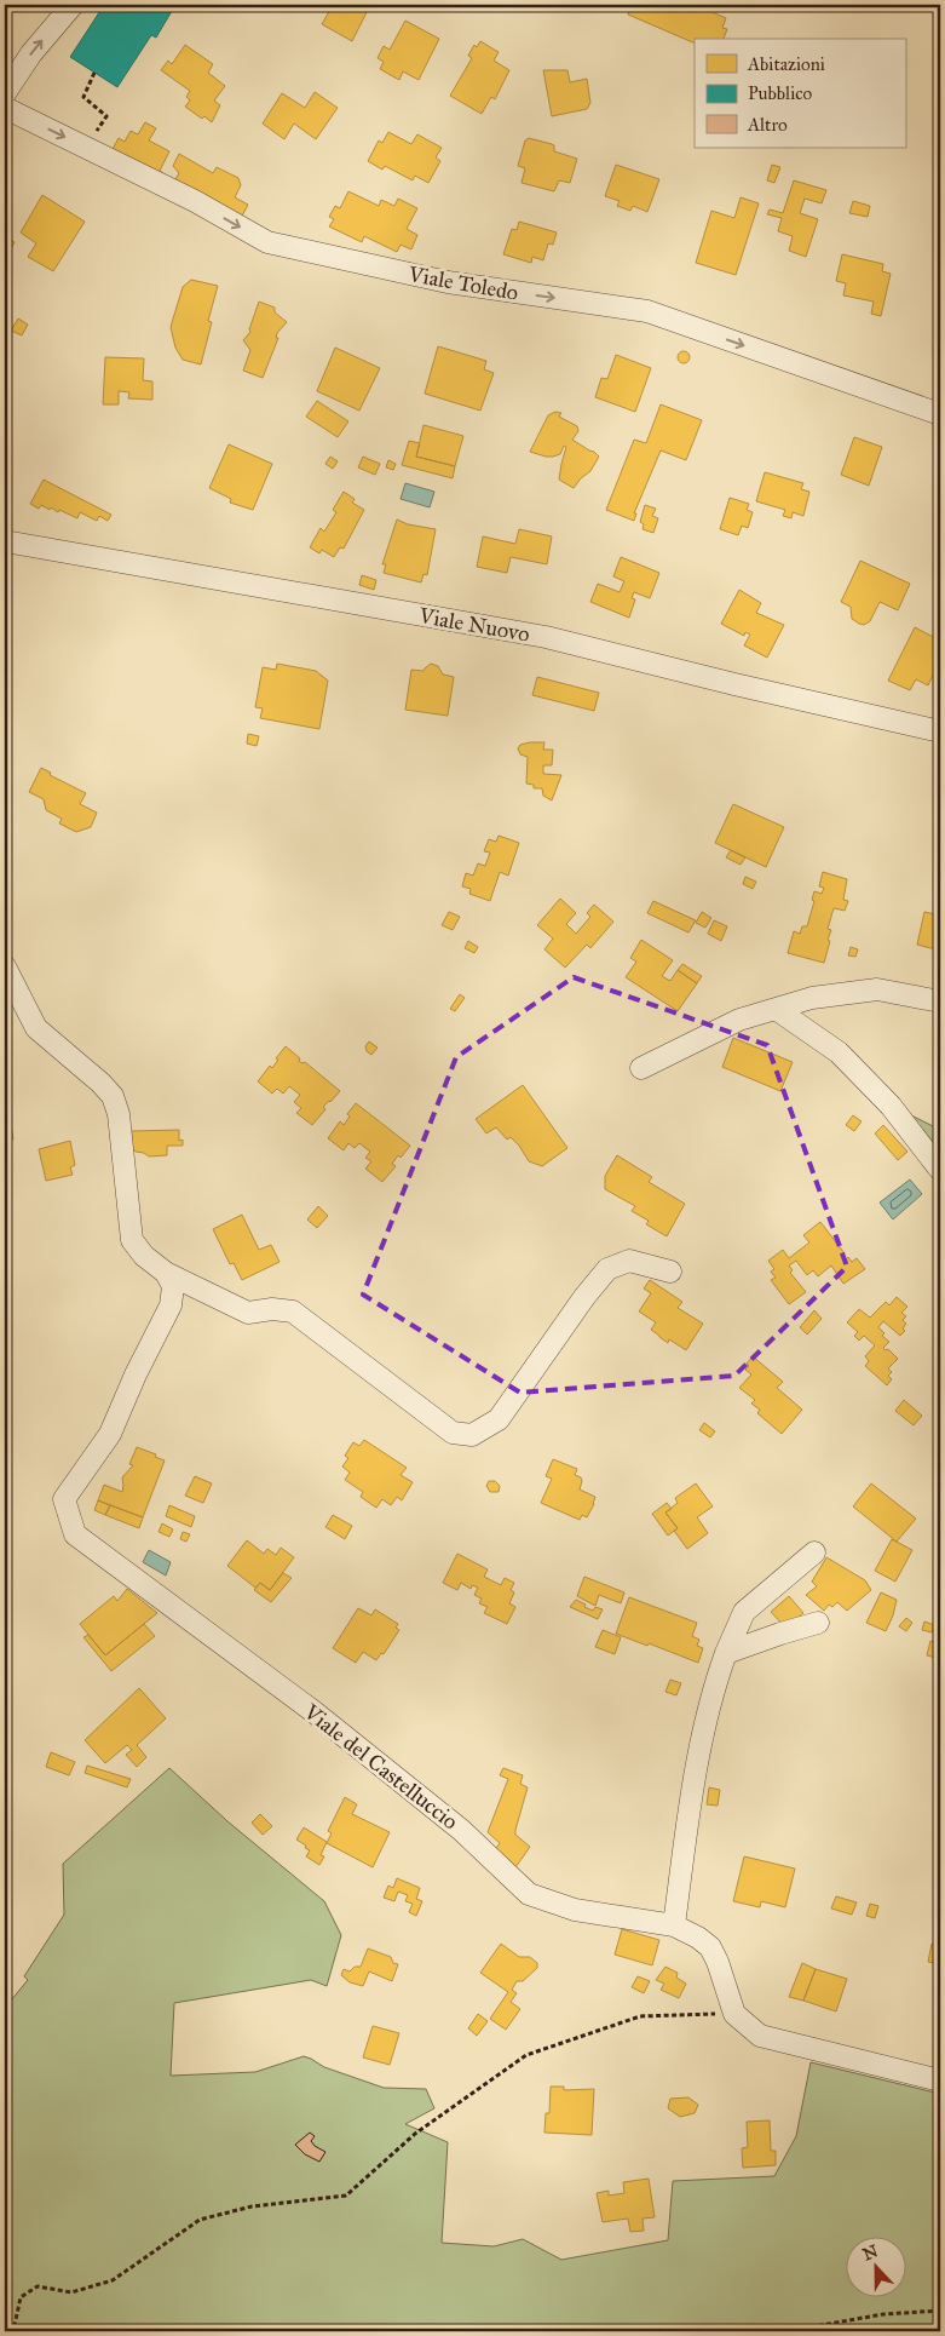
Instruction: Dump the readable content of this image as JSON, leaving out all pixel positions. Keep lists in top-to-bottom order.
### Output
{
  "streets": {
    "street": ["Viale Toledo", "Viale Nuovo", "Viale del Castelluccio"]
  },
  "one_way": ["Viale Toledo"],
  "legend": ["Abitazioni", "Pubblico", "Altro"],
  "north": "top"
}
